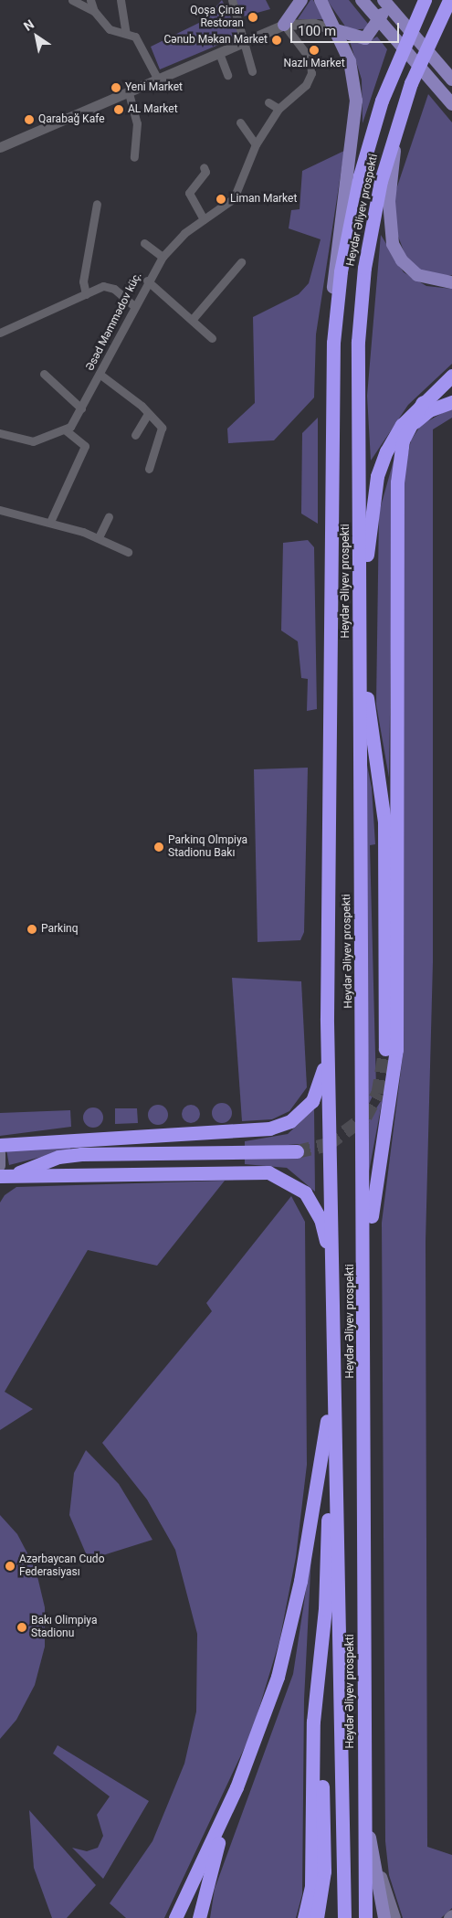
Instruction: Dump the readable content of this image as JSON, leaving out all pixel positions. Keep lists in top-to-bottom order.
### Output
{
  "streets": {
    "highway": ["Heydər Əliyev prospekti"],
    "street": ["Əsəd Məmmədov küç."]
  },
  "places": [
    "Qoşa Çinar Restoran",
    "Cənub Məkan Market",
    "Nazlı Market",
    "Yeni Market",
    "AL Market",
    "Qarabağ Kafe",
    "Liman Market",
    "Parkinq Olmpiya Stadionu Bakı",
    "Parkinq",
    "Azərbaycan Cudo Federasiyası",
    "Bakı Olimpiya Stadionu"
  ],
  "scale_bar": "100 m",
  "north": "top left"
}
